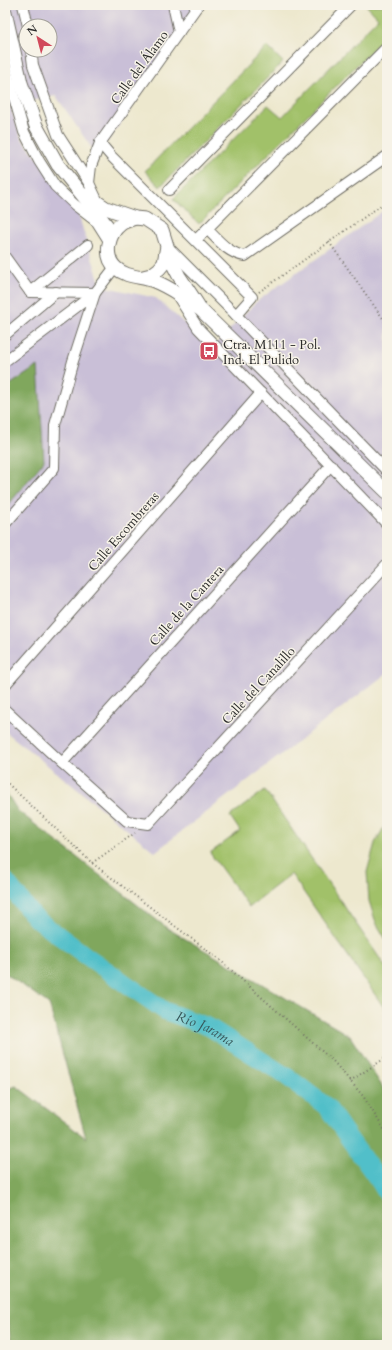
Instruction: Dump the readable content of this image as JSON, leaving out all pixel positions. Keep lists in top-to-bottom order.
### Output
{
  "streets": {
    "street": [
      "Calle del Álamo",
      "Calle Escombreras",
      "Calle de la Cantera",
      "Calle del Canalillo"
    ]
  },
  "water": ["Río Jarama"],
  "places": {
    "bus stop": ["Ctra. M111 - Pol. Ind. El Pulido"]
  },
  "north": "top left"
}
